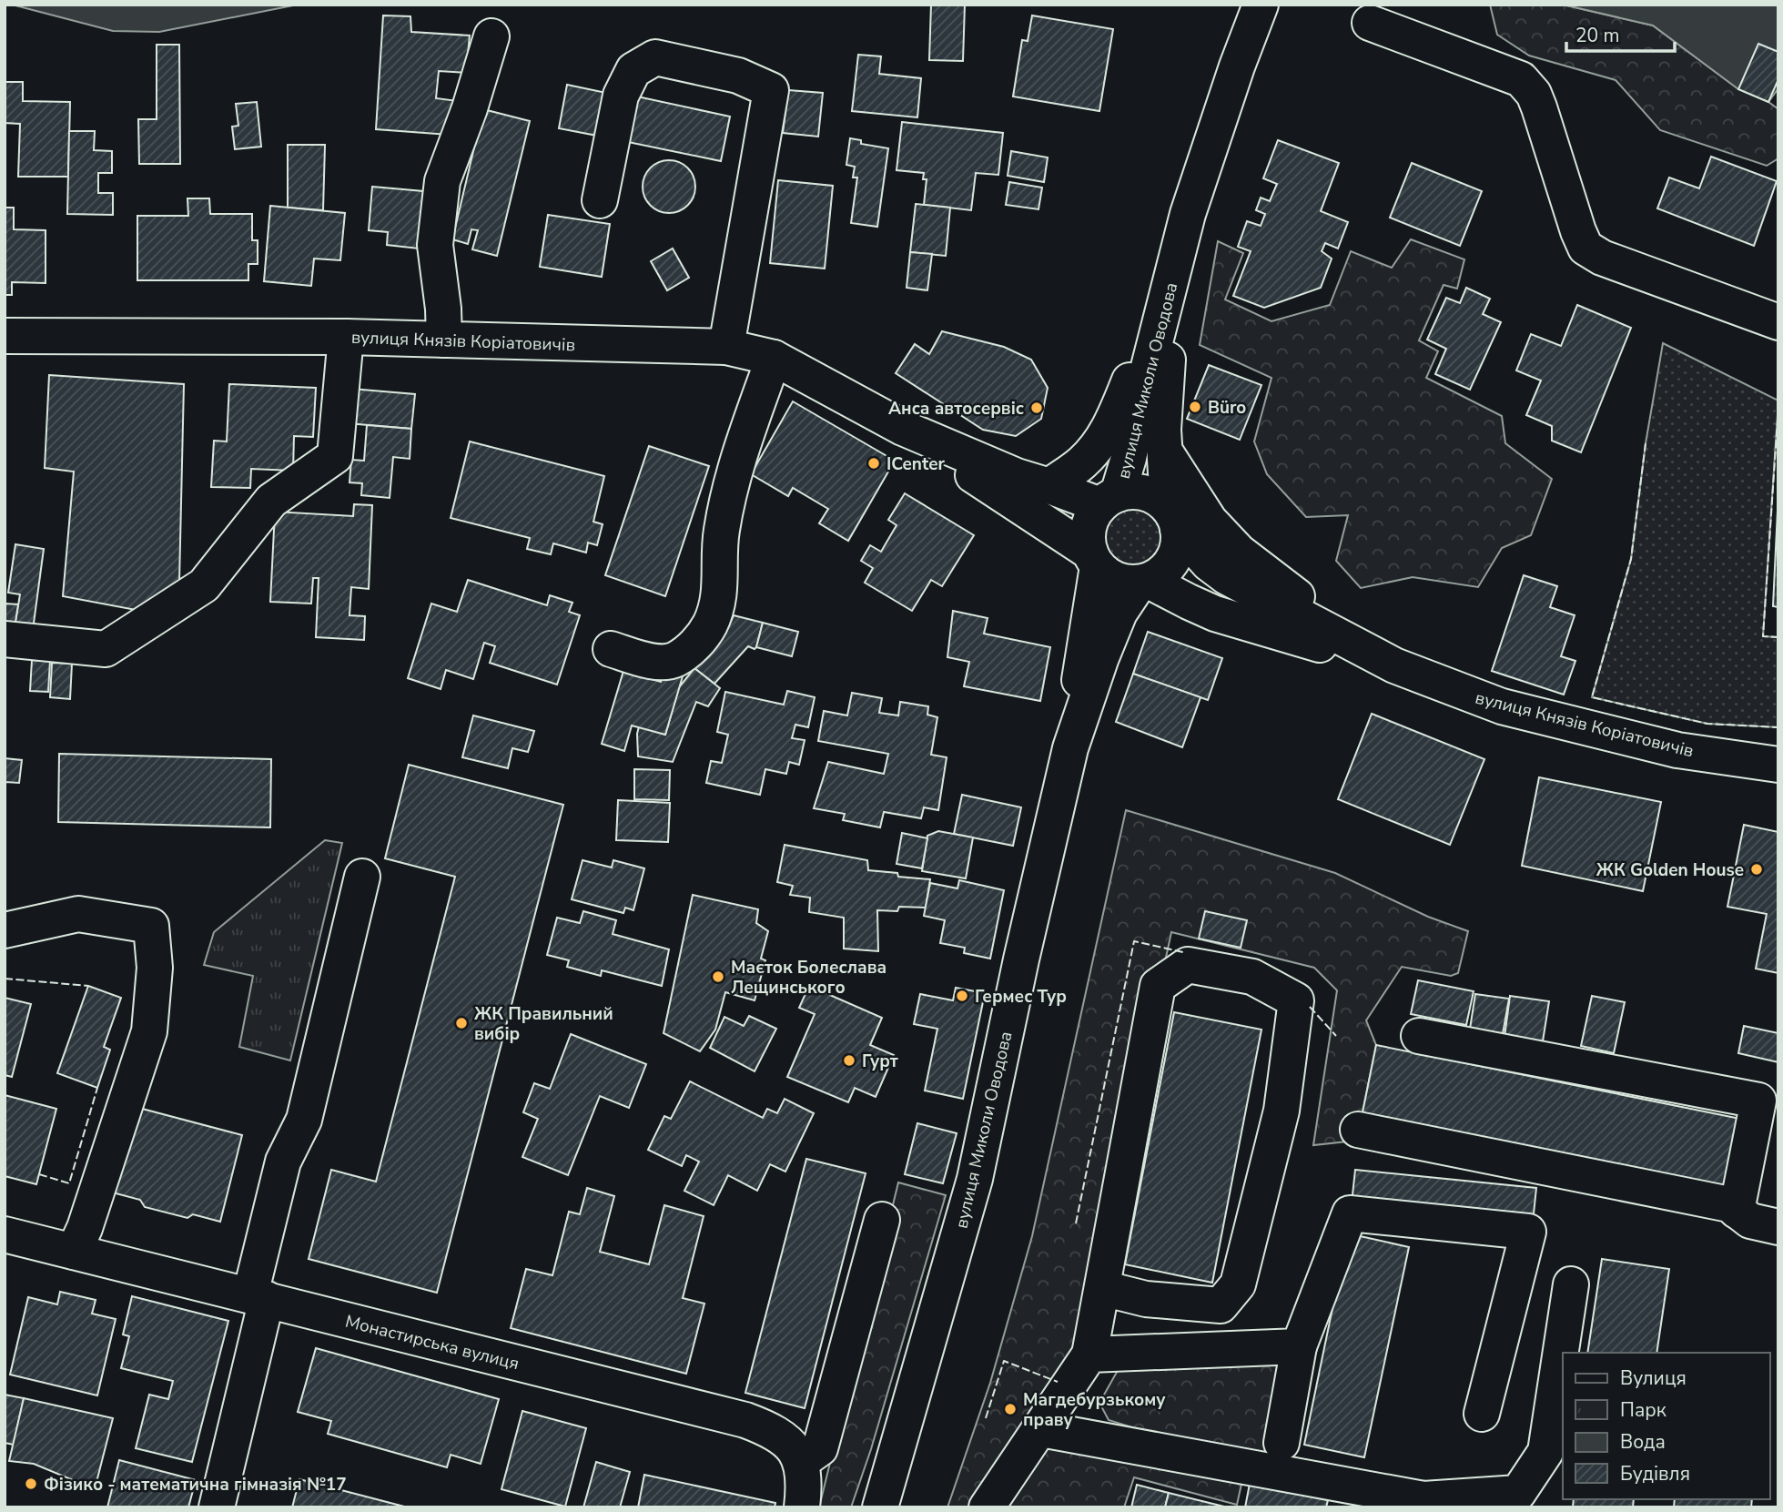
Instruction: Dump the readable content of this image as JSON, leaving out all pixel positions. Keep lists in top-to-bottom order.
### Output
{
  "streets": {
    "main road": ["вулиця Князів Коріатовичів", "вулиця Миколи Оводова", "Монастирська вулиця"]
  },
  "crossings": [
    ["вулиця Князів Коріатовичів", "вулиця Миколи Оводова"]
  ],
  "places": [
    "Büro",
    "Анса автосервіс",
    "ICenter",
    "ЖК Golden House",
    "Маєток Болеслава Лещинського",
    "Гермес Тур",
    "ЖК Правильний вибір",
    "Гурт",
    "Магдебурзькому праву",
    "Фізико - математична гімназія №17"
  ],
  "legend": [
    "Вулиця",
    "Парк",
    "Вода",
    "Будівля"
  ],
  "scale_bar": "20 m"
}
